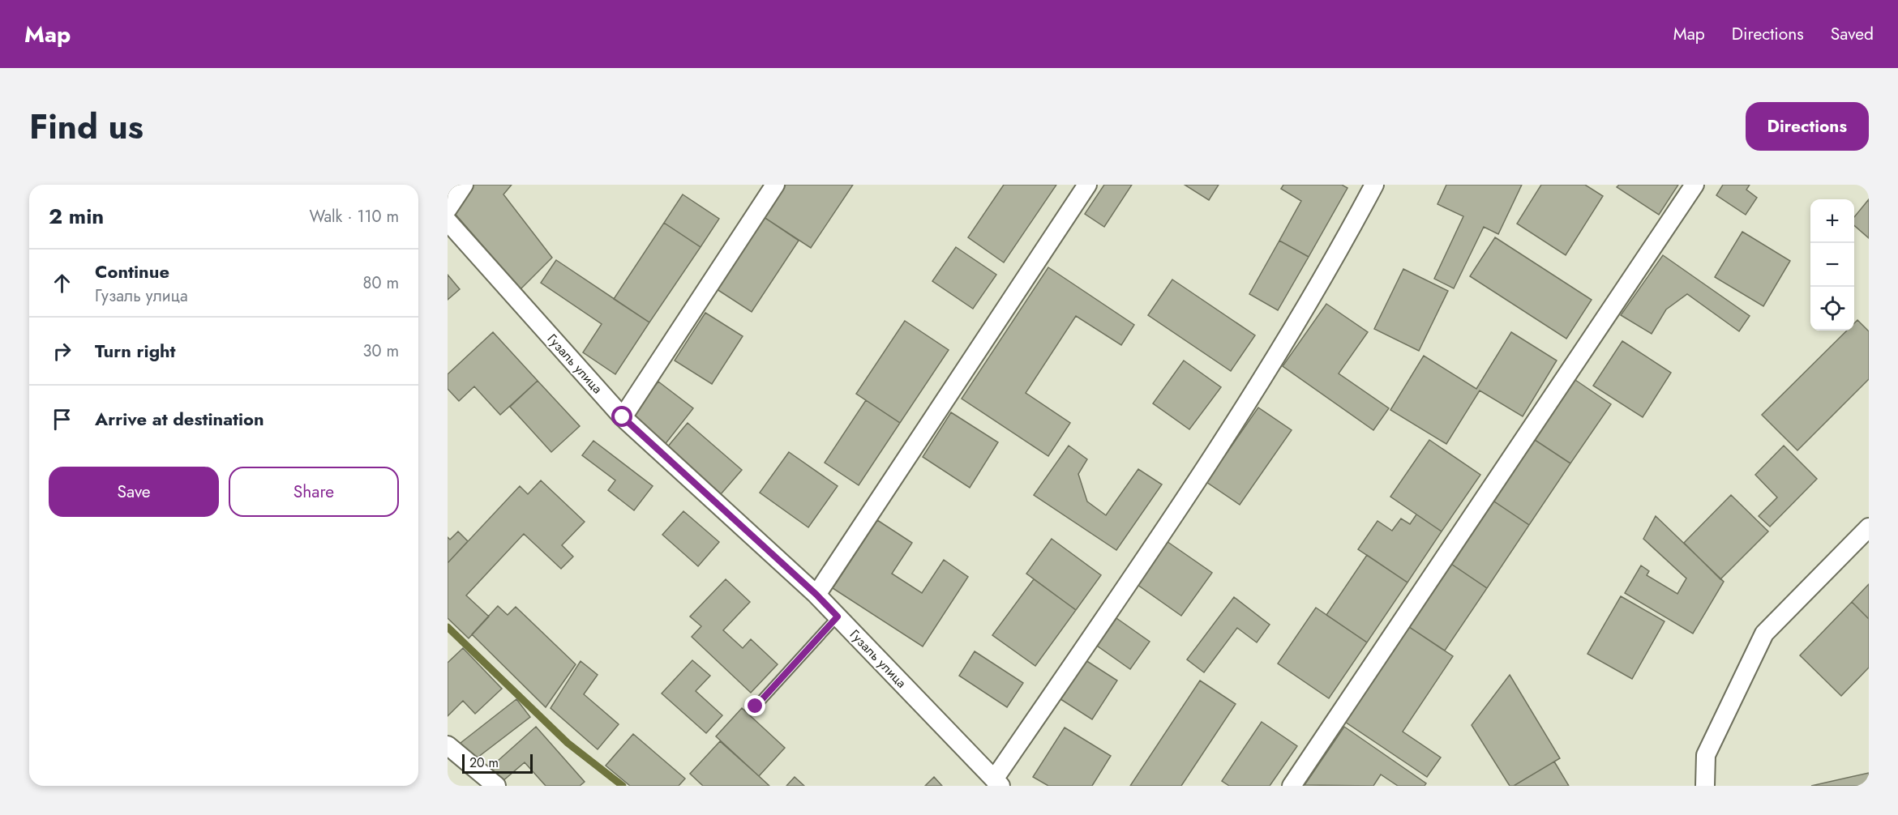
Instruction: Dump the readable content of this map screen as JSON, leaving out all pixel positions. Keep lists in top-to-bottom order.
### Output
{
  "streets": {
    "street": ["Гузаль улица"]
  },
  "scale_bar": "20 m",
  "page": {
    "header": "Map",
    "nav": ["Map", "Directions", "Saved"],
    "title": "Find us",
    "buttons": [
      "Directions",
      ["Save", "Share"]
    ],
    "heading": ["2 min", "Walk · 110 m"],
    "map_buttons": ["+", "−"],
    "list": [
      ["Continue", "Гузаль улица", "80 m"],
      ["Turn right", "30 m"],
      "Arrive at destination"
    ],
    "scale": "20 m"
  }
}
